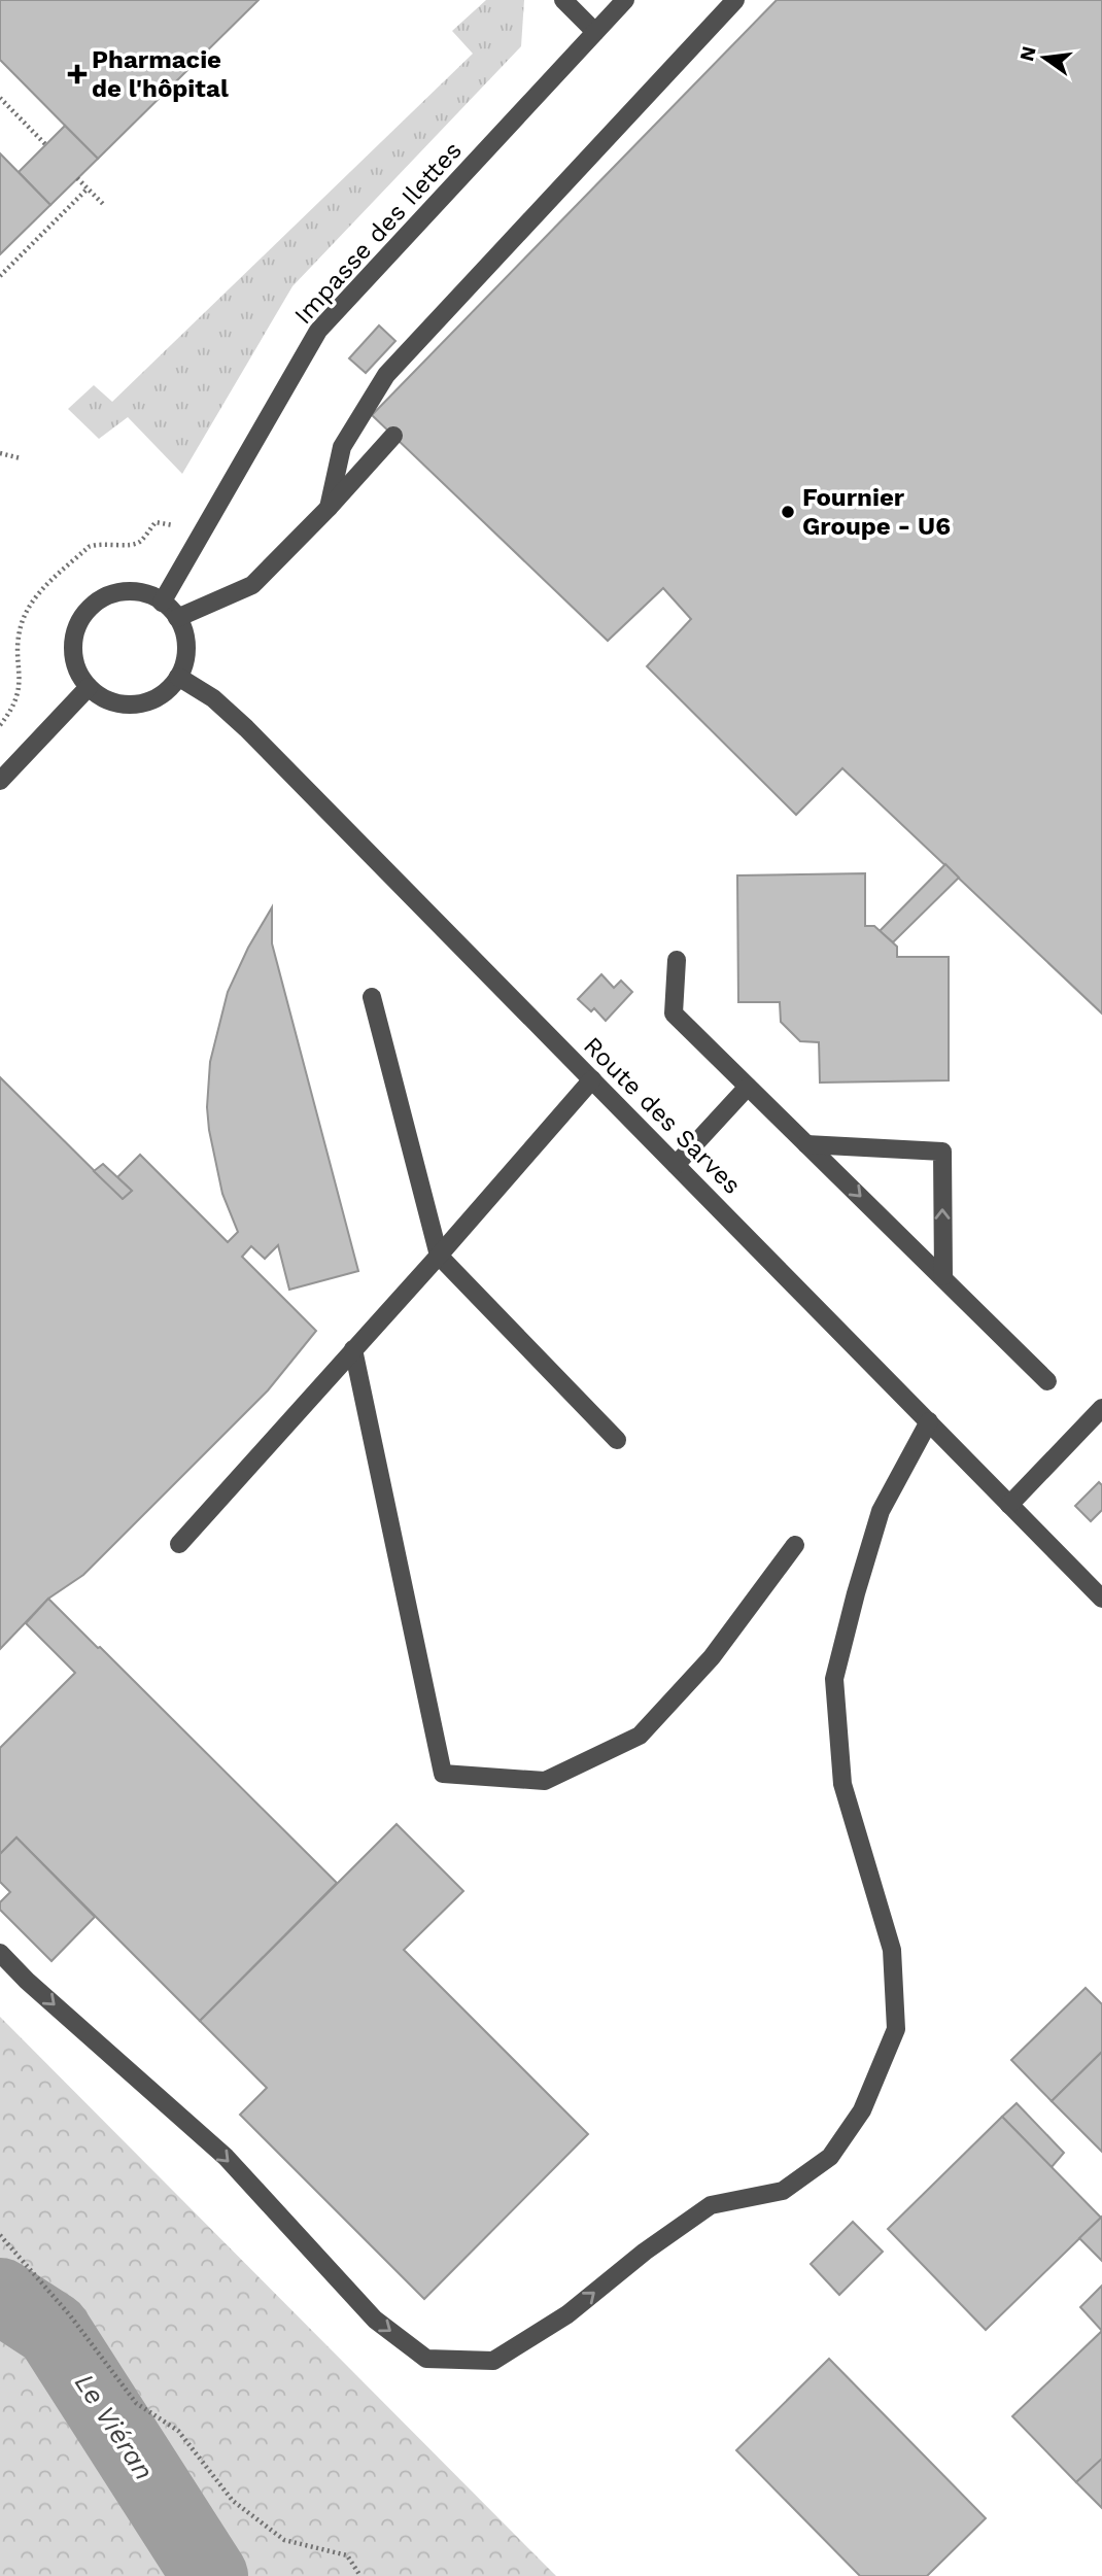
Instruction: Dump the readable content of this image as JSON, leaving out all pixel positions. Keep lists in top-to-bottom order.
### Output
{
  "streets": {
    "street": ["Impasse des Ilettes", "Route des Sarves"]
  },
  "crossings": [
    ["Impasse des Ilettes", "Route des Sarves"]
  ],
  "water": ["Le Viéran"],
  "places": {
    "health": ["Pharmacie de l'hôpital"],
    "other": ["Fournier Groupe - U6"]
  },
  "north": "left"
}
